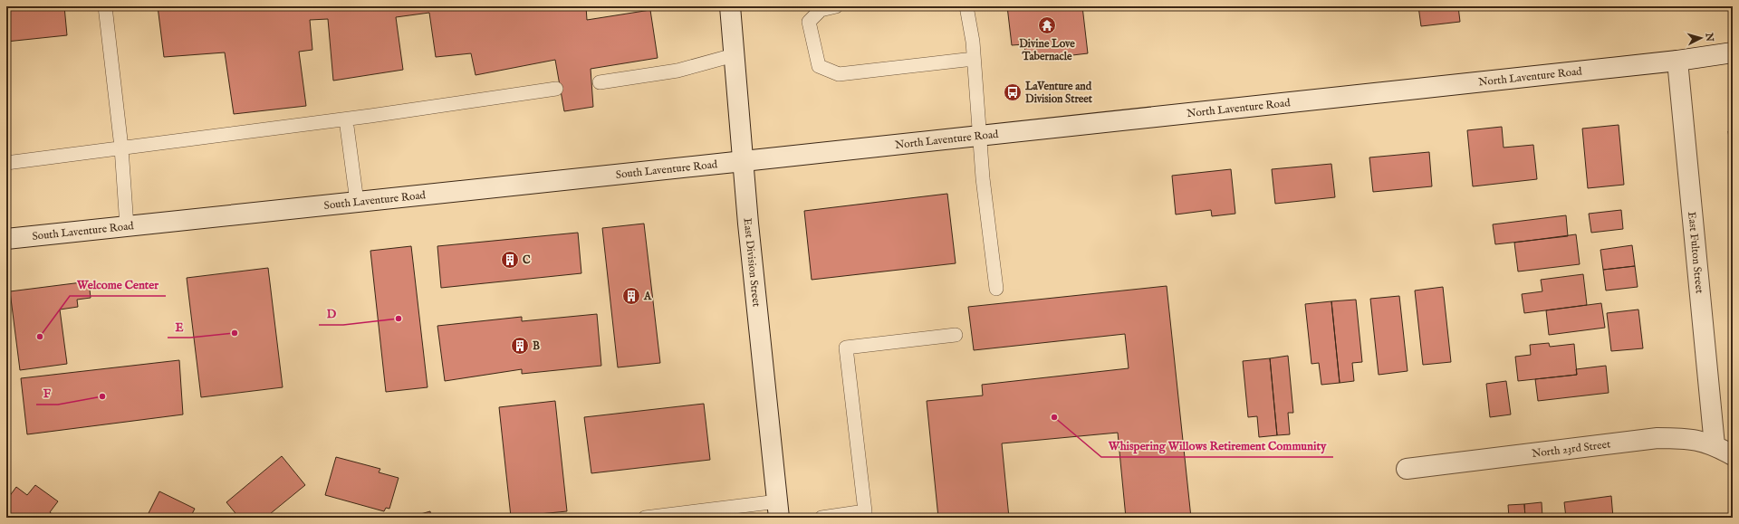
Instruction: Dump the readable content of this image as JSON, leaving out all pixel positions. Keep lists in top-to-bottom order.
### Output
{
  "streets": {
    "street": [
      "North Laventure Road",
      "South Laventure Road",
      "East Fulton Street",
      "East Division Street",
      "North 23rd Street"
    ]
  },
  "crossings": [
    ["North Laventure Road", "South Laventure Road"],
    ["North Laventure Road", "East Fulton Street"],
    ["North Laventure Road", "East Division Street"],
    ["South Laventure Road", "East Division Street"],
    ["East Fulton Street", "North 23rd Street"]
  ],
  "places": {
    "temple": ["Divine Love Tabernacle"],
    "bus stop": ["LaVenture and Division Street"],
    "building": ["C", "A", "B"],
    "other": [
      "D",
      "E",
      "Welcome Center",
      "F",
      "Whispering Willows Retirement Community"
    ]
  },
  "north": "right"
}
